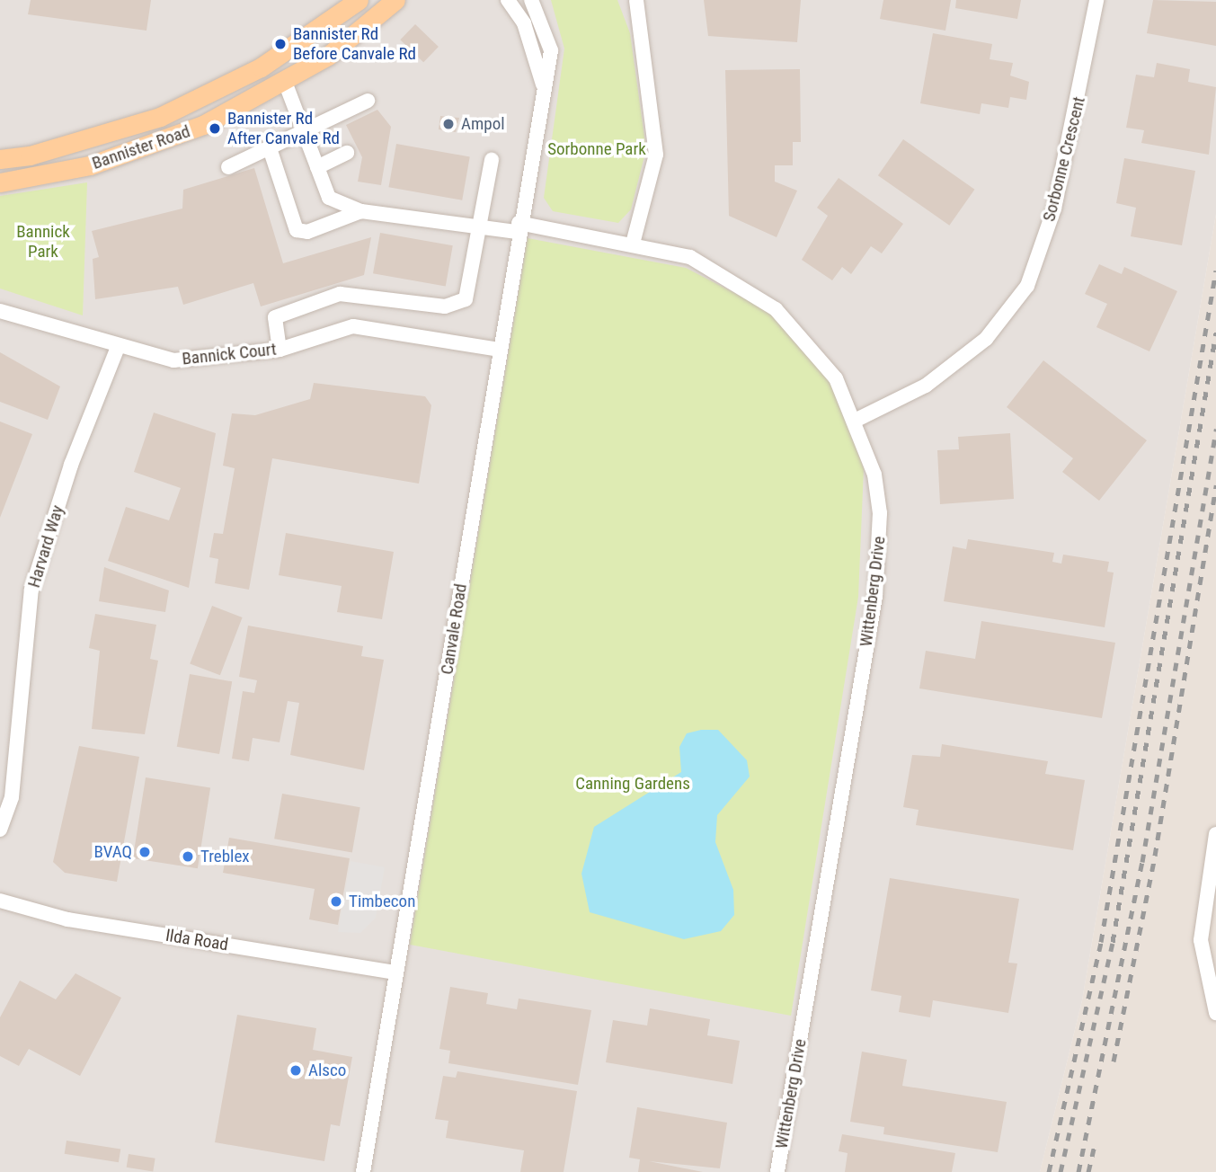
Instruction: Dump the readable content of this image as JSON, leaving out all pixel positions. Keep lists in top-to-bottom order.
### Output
{
  "streets": {
    "main road": ["Bannister Road"],
    "street": [
      "Sorbonne Crescent",
      "Bannick Court",
      "Harvard Way",
      "Wittenberg Drive",
      "Canvale Road",
      "Ilda Road"
    ]
  },
  "crossings": [
    ["Sorbonne Crescent", "Wittenberg Drive"],
    ["Bannick Court", "Harvard Way"],
    ["Bannick Court", "Canvale Road"],
    ["Wittenberg Drive", "Canvale Road"],
    ["Canvale Road", "Ilda Road"]
  ],
  "parks": ["Sorbonne Park", "Bannick Park", "Canning Gardens"],
  "places": [
    "Bannister Rd Before Canvale Rd",
    "Ampol",
    "Bannister Rd After Canvale Rd",
    "BVAQ",
    "Treblex",
    "Timbecon",
    "Alsco"
  ]
}
